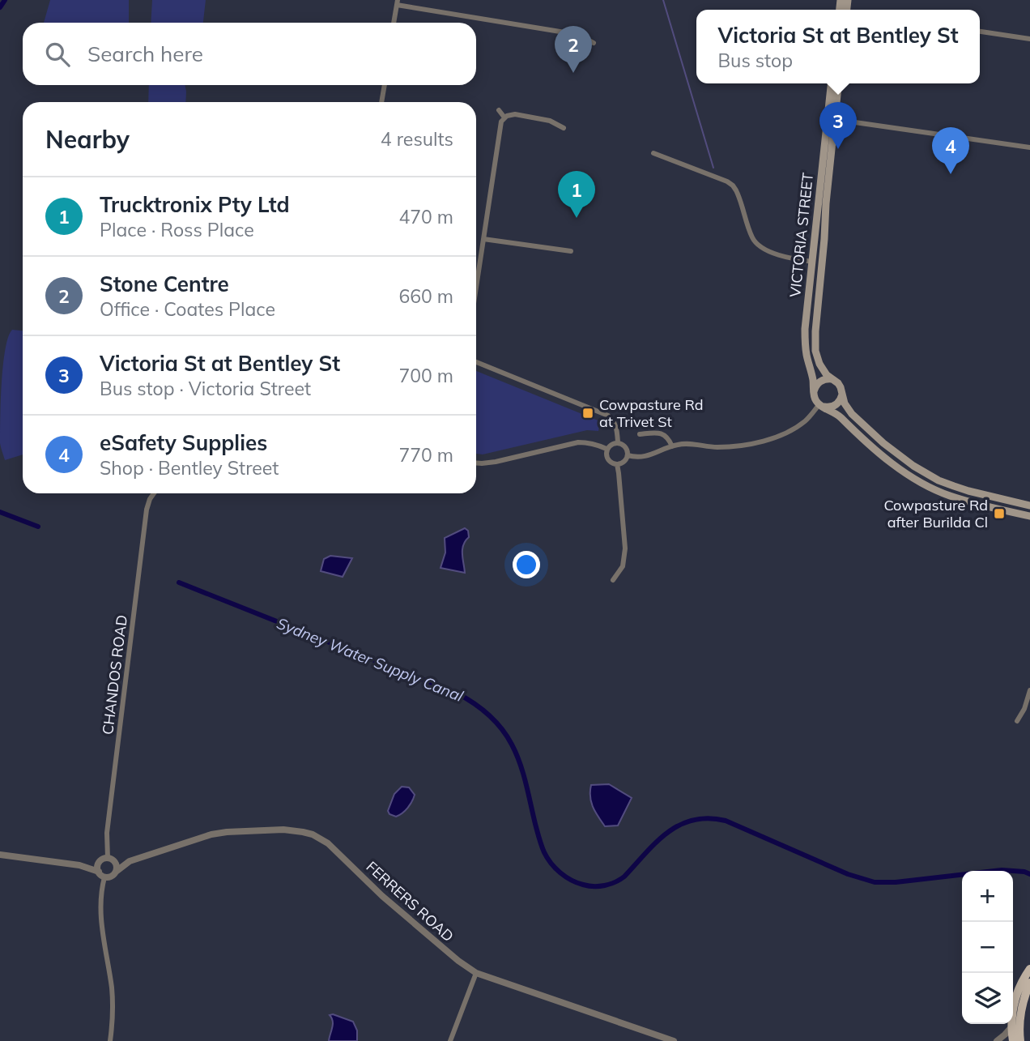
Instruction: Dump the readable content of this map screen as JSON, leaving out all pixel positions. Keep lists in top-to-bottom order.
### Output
{
  "streets": {
    "main road": ["VICTORIA STREET"],
    "street": ["CHANDOS ROAD", "FERRERS ROAD"]
  },
  "crossings": [
    ["CHANDOS ROAD", "FERRERS ROAD"]
  ],
  "water": ["Sydney Water Supply Canal"],
  "places": {
    "transit": ["Cowpasture Rd at Trivet St", "Cowpasture Rd after Burilda Cl"]
  },
  "page": {
    "popup": ["Victoria St at Bentley St", "Bus stop"],
    "search": "Search here",
    "pins": [
      "2",
      "3",
      "4",
      "1"
    ],
    "heading": ["Nearby", "4 results"],
    "list": [
      {
        "mark": "1",
        "name": "Trucktronix Pty Ltd",
        "note": "Place · Ross Place",
        "value": "470 m"
      },
      {
        "mark": "2",
        "name": "Stone Centre",
        "note": "Office · Coates Place",
        "value": "660 m"
      },
      {
        "mark": "3",
        "name": "Victoria St at Bentley St",
        "note": "Bus stop · Victoria Street",
        "value": "700 m"
      },
      {
        "mark": "4",
        "name": "eSafety Supplies",
        "note": "Shop · Bentley Street",
        "value": "770 m"
      }
    ],
    "map_buttons": ["+", "−"]
  }
}
